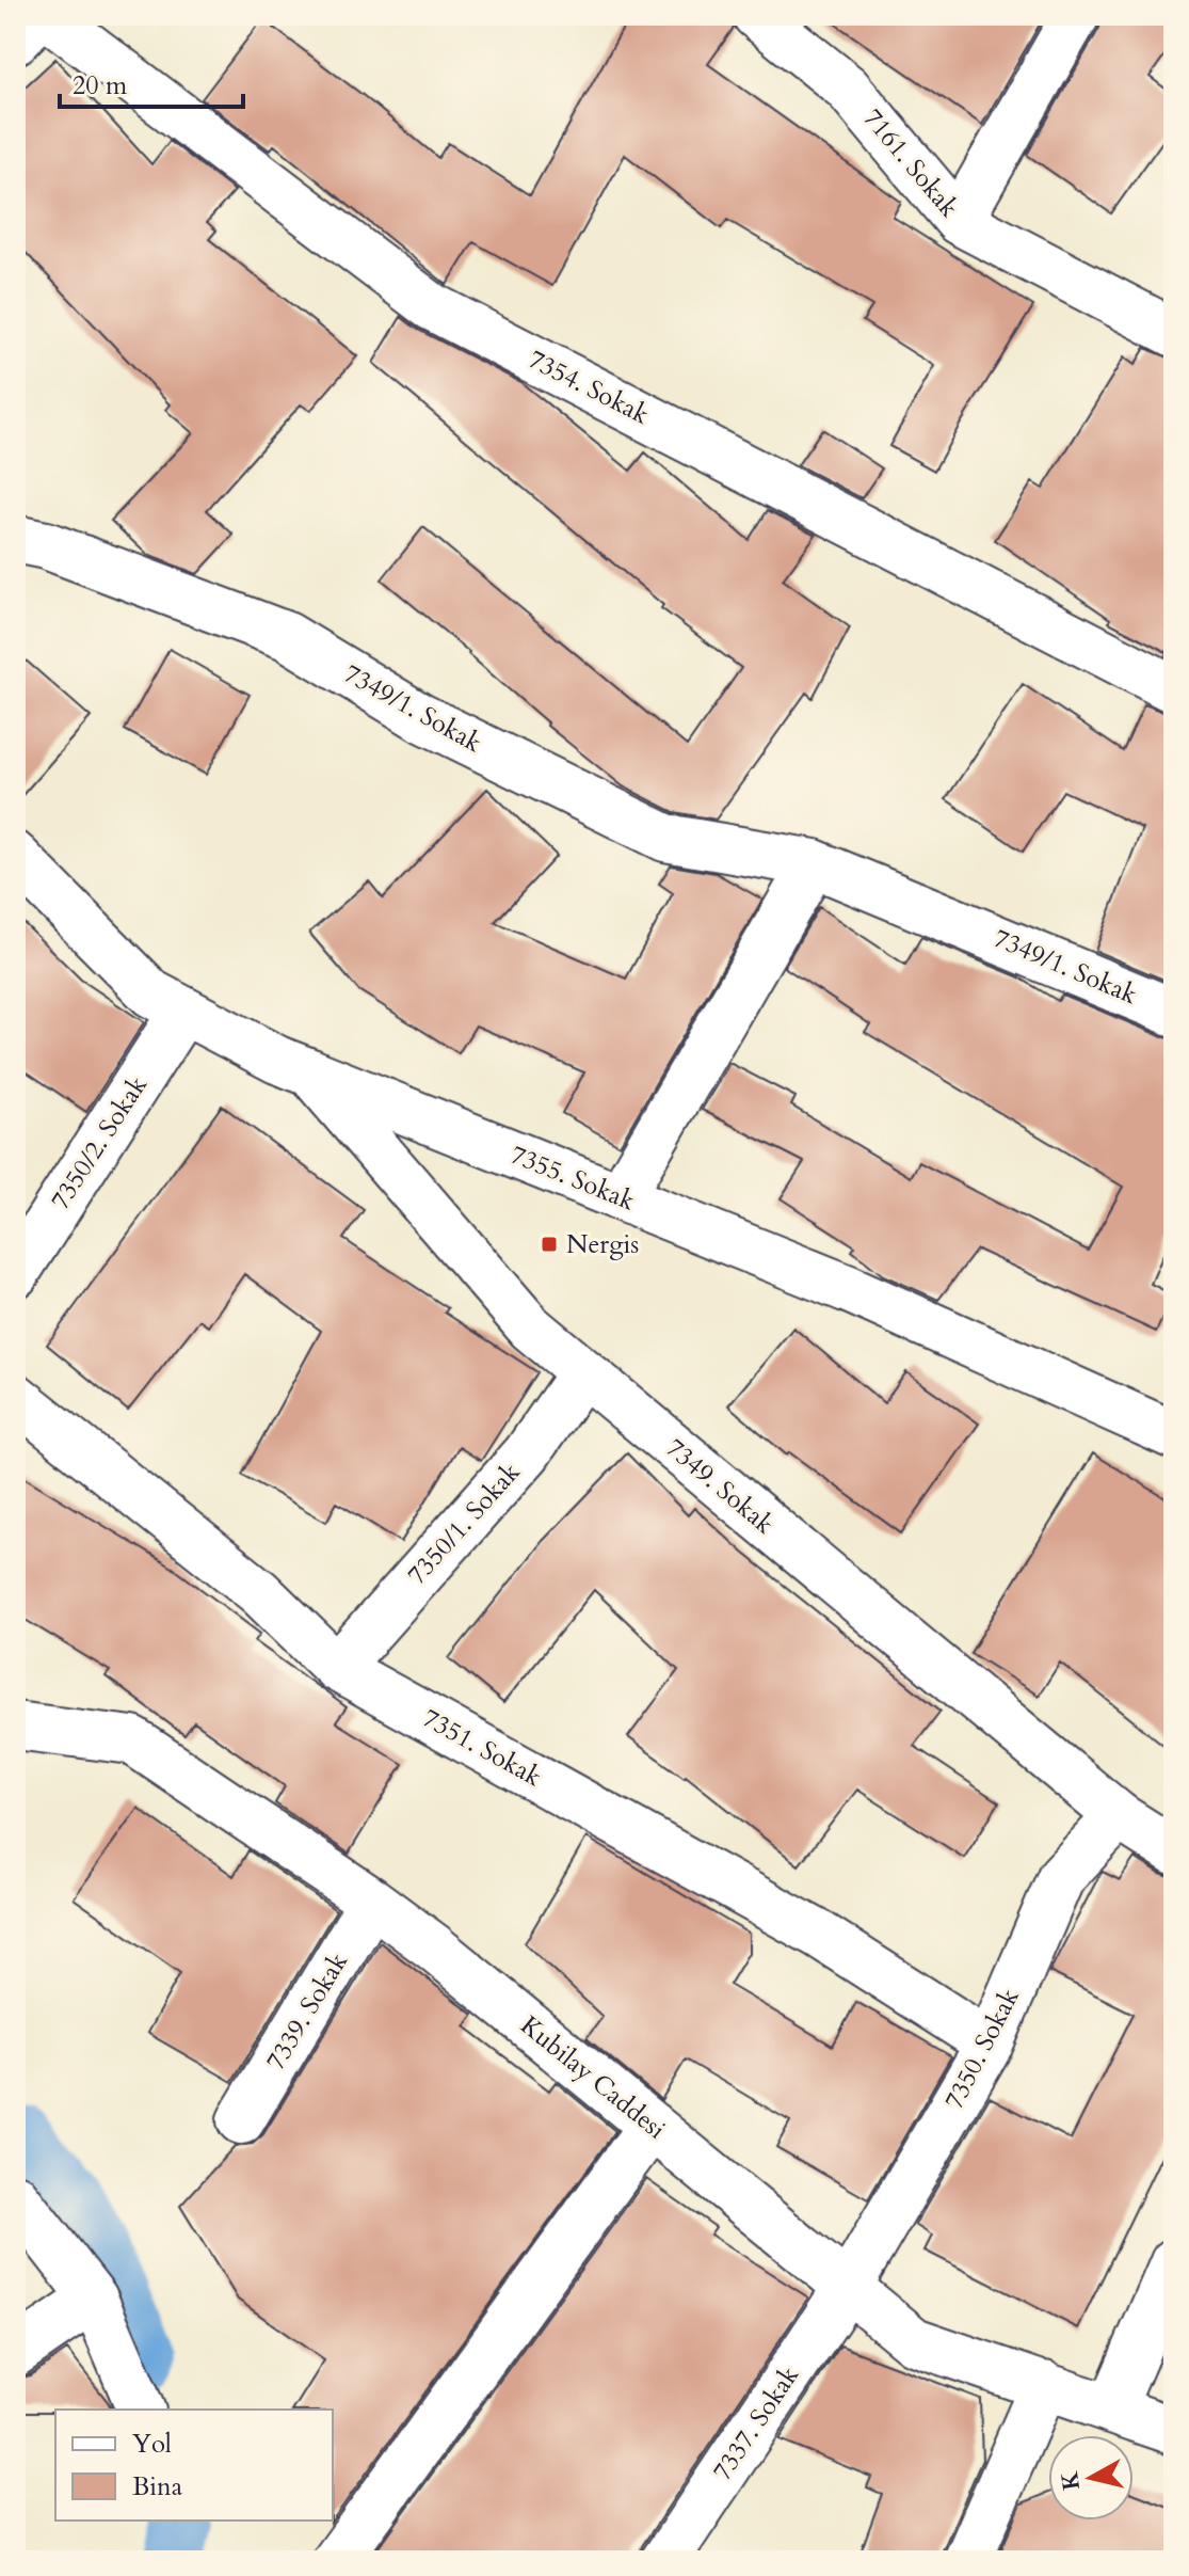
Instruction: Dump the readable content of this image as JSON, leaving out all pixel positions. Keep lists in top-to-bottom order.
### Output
{
  "streets": {
    "street": [
      "7161. Sokak",
      "7354. Sokak",
      "7349/1. Sokak",
      "7350/2. Sokak",
      "7355. Sokak",
      "7349. Sokak",
      "7350/1. Sokak",
      "7351. Sokak",
      "7339. Sokak",
      "7350. Sokak",
      "Kubilay Caddesi",
      "7337. Sokak"
    ]
  },
  "crossings": [
    ["7350/2. Sokak", "7355. Sokak"],
    ["7355. Sokak", "7349. Sokak"],
    ["7349. Sokak", "7350/1. Sokak"],
    ["7349. Sokak", "7350. Sokak"],
    ["7350/1. Sokak", "7351. Sokak"],
    ["7351. Sokak", "7350. Sokak"],
    ["7339. Sokak", "Kubilay Caddesi"],
    ["7350. Sokak", "Kubilay Caddesi"],
    ["7350. Sokak", "7337. Sokak"],
    ["Kubilay Caddesi", "7337. Sokak"]
  ],
  "places": {
    "transit": ["Nergis"]
  },
  "legend": ["Yol", "Bina"],
  "scale_bar": "20 m",
  "north": "left"
}
